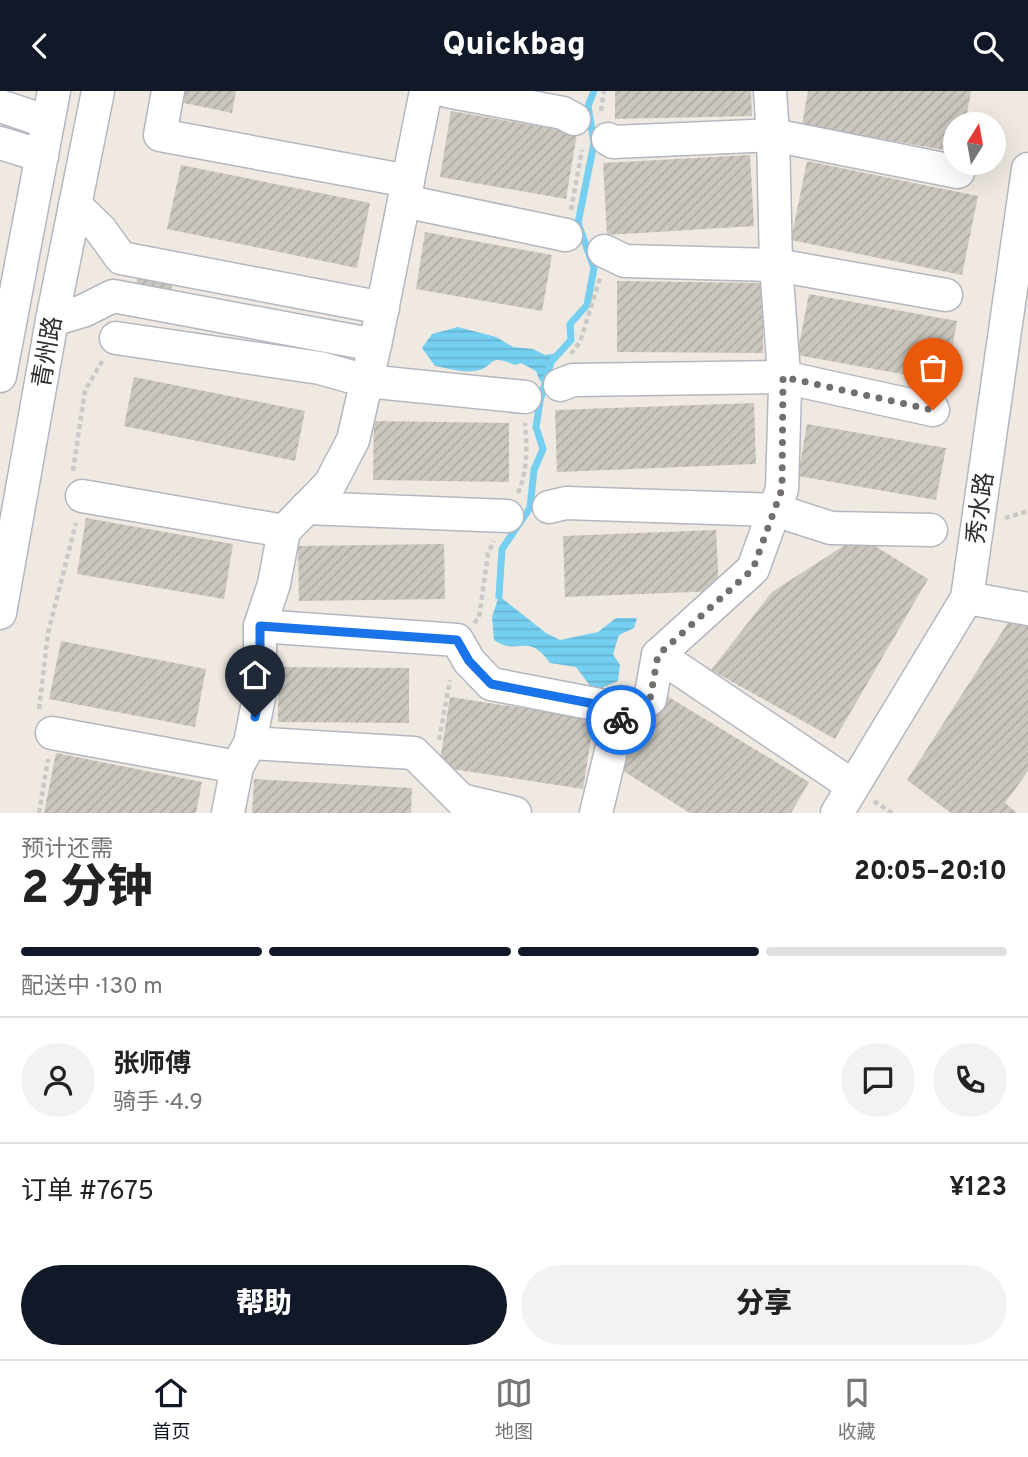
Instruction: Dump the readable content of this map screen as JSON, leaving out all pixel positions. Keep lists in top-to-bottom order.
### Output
{
  "streets": {
    "street": ["青州路", "秀水路"]
  },
  "north": "top",
  "page": {
    "header": "Quickbag",
    "heading": ["2 分钟", "预计还需", "20:05–20:10"],
    "panel": [
      "张师傅",
      "骑手 · 4.9",
      "订单 #7675",
      "¥123"
    ],
    "bar": "配送中 · 130 m",
    "buttons": ["帮助", "分享"],
    "tabs": ["首页", "地图", "收藏"]
  }
}
